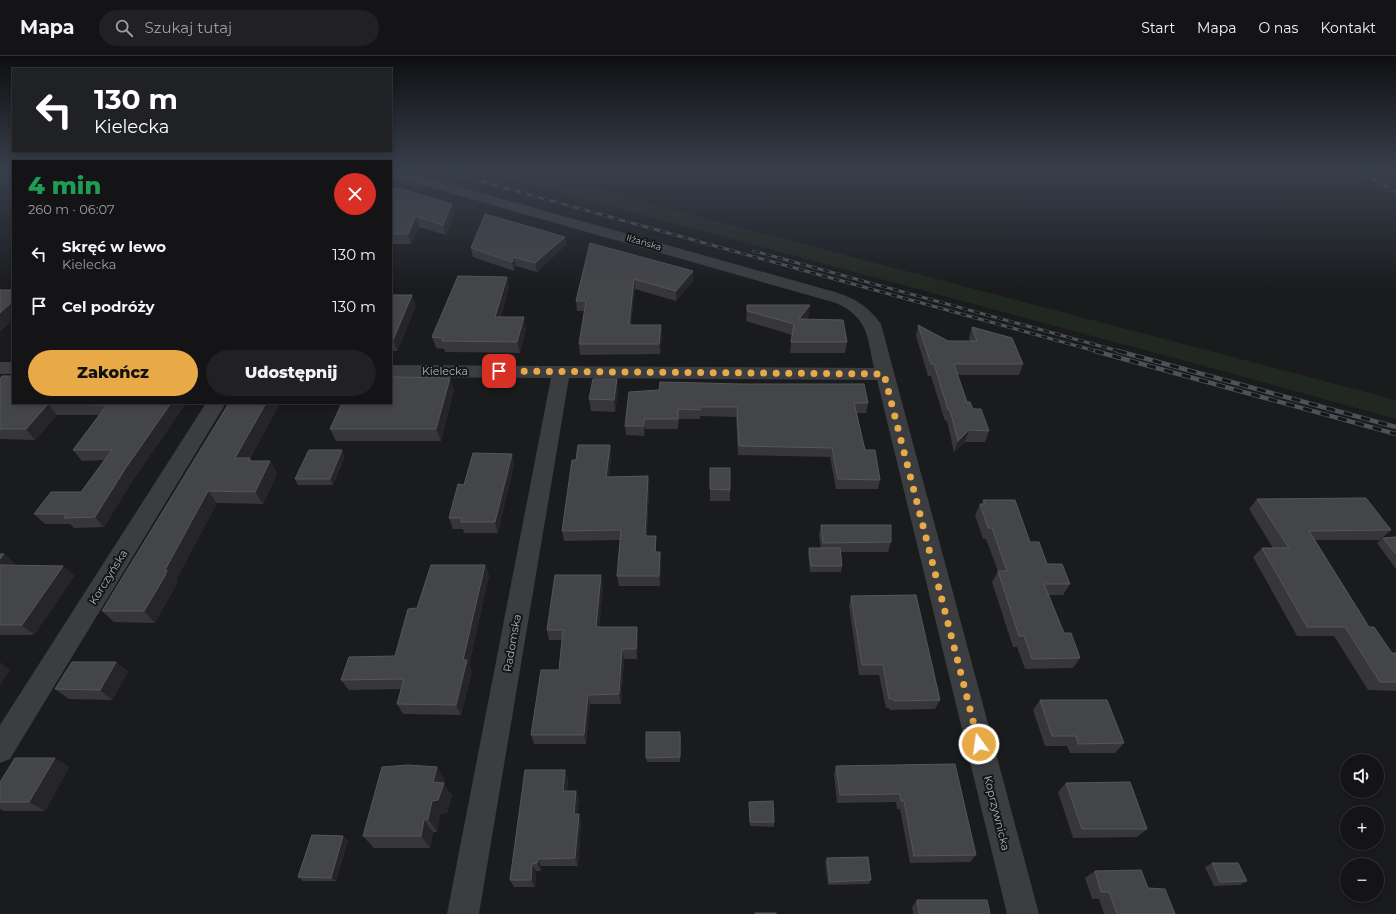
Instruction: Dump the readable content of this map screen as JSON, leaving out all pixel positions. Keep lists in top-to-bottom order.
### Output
{
  "streets": {
    "street": [
      "Iłżańska",
      "Kielecka",
      "Korczyńska",
      "Radomska",
      "Koprzywnicka"
    ]
  },
  "crossings": [
    ["Iłżańska", "Koprzywnicka"],
    ["Kielecka", "Radomska"],
    ["Kielecka", "Koprzywnicka"]
  ],
  "page": {
    "header": "Mapa",
    "search": "Szukaj tutaj",
    "nav": [
      "Start",
      "Mapa",
      "O nas",
      "Kontakt"
    ],
    "turn": ["130 m", "Kielecka"],
    "heading": ["4 min", "260 m · 06:07"],
    "list": [
      {
        "name": "Skręć w lewo",
        "note": "Kielecka",
        "value": "130 m"
      },
      {
        "name": "Cel podróży",
        "value": "130 m"
      }
    ],
    "buttons": ["Zakończ", "Udostępnij"],
    "map_buttons": ["+", "−"]
  }
}
